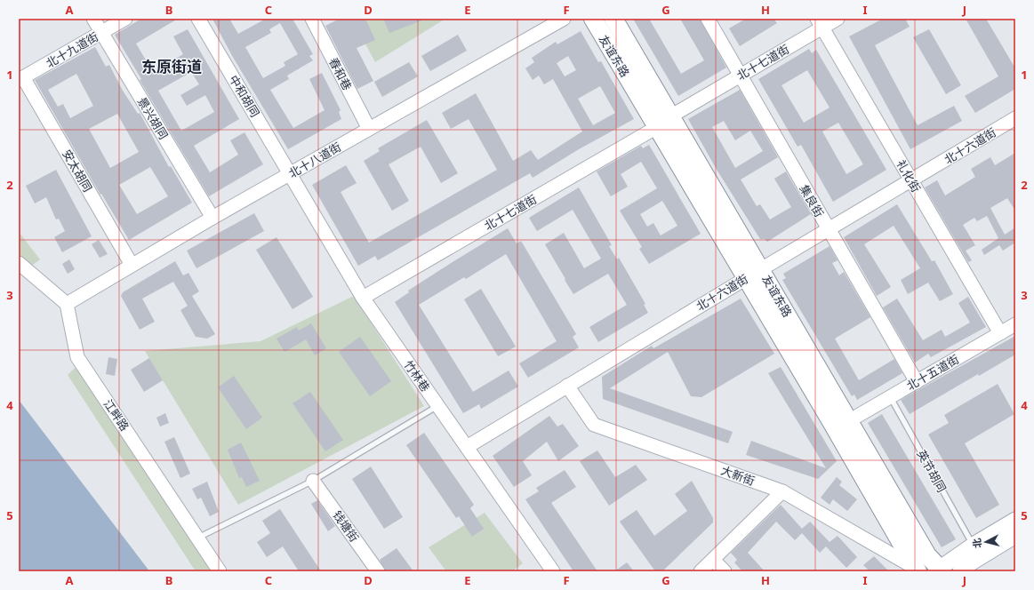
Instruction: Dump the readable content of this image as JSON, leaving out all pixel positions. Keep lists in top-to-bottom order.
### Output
{
  "streets": {
    "highway": ["友谊东路"],
    "street": [
      "北十九道街",
      "北十七道街",
      "春和巷",
      "中和胡同",
      "景兴胡同",
      "北十六道街",
      "北十八道街",
      "安太胡同",
      "礼化街",
      "集良街",
      "北十五道街",
      "竹林巷",
      "江畔路",
      "大新街",
      "钱塘街"
    ],
    "lane": ["英节胡同"]
  },
  "crossings": [
    ["北十九道街", "景兴胡同"],
    ["北十九道街", "安太胡同"],
    ["友谊东路", "北十七道街"],
    ["友谊东路", "北十六道街"],
    ["友谊东路", "北十五道街"],
    ["友谊东路", "大新街"],
    ["北十七道街", "礼化街"],
    ["北十七道街", "集良街"],
    ["北十七道街", "竹林巷"],
    ["春和巷", "北十八道街"],
    ["中和胡同", "北十八道街"],
    ["中和胡同", "竹林巷"],
    ["景兴胡同", "北十八道街"],
    ["北十六道街", "礼化街"],
    ["北十六道街", "集良街"],
    ["北十六道街", "竹林巷"],
    ["北十六道街", "大新街"],
    ["北十八道街", "安太胡同"],
    ["北十八道街", "竹林巷"],
    ["北十八道街", "江畔路"],
    ["礼化街", "北十五道街"],
    ["集良街", "北十五道街"],
    ["北十五道街", "英节胡同"]
  ],
  "districts": ["东原街道"],
  "north": "left",
  "grid": {
    "columns": [
      "A",
      "B",
      "C",
      "D",
      "E",
      "F",
      "G",
      "H",
      "I",
      "J"
    ],
    "rows": [
      "1",
      "2",
      "3",
      "4",
      "5"
    ]
  }
}
